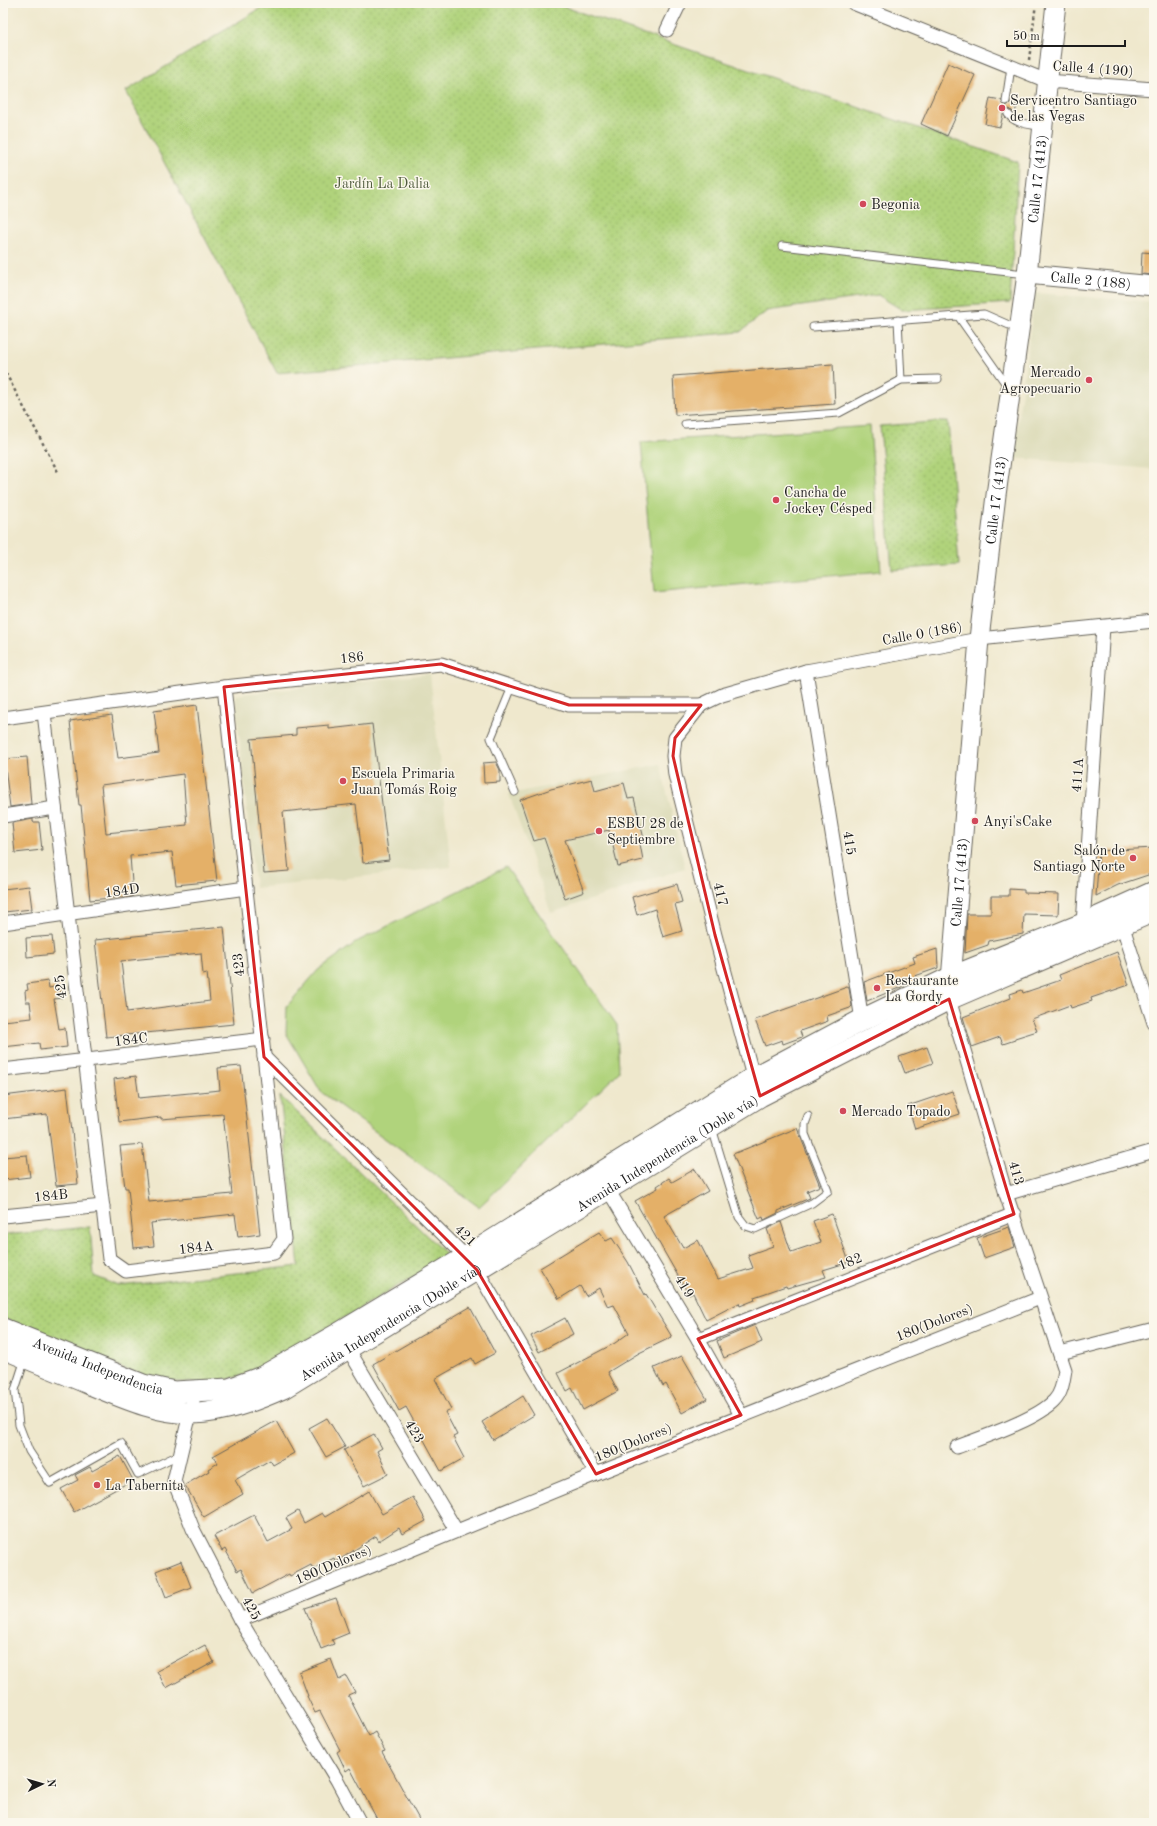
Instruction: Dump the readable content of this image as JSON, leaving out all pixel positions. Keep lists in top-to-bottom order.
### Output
{
  "streets": {
    "main road": [
      "Calle 17 (413)",
      "Calle 2 (188)",
      "Avenida Independencia (Doble vía)",
      "Avenida Independencia"
    ],
    "street": [
      "Calle 4 (190)",
      "Calle 0 (186)",
      "186",
      "411A",
      "415",
      "184D",
      "417",
      "423",
      "425",
      "184C",
      "413",
      "184B",
      "421",
      "184A",
      "182",
      "419",
      "180(Dolores)"
    ]
  },
  "crossings": [
    ["Calle 4 (190)", "Calle 17 (413)"],
    ["Calle 17 (413)", "Calle 2 (188)"],
    ["Calle 17 (413)", "Calle 0 (186)"],
    ["Calle 17 (413)", "Avenida Independencia (Doble vía)"],
    ["Calle 17 (413)", "413"],
    ["Calle 0 (186)", "186"],
    ["Calle 0 (186)", "411A"],
    ["Calle 0 (186)", "415"],
    ["Calle 0 (186)", "417"],
    ["186", "417"],
    ["186", "423"],
    ["186", "425"],
    ["411A", "Avenida Independencia (Doble vía)"],
    ["415", "Avenida Independencia (Doble vía)"],
    ["184D", "423"],
    ["184D", "425"],
    ["417", "Avenida Independencia (Doble vía)"],
    ["423", "184C"],
    ["423", "Avenida Independencia (Doble vía)"],
    ["423", "421"],
    ["423", "184A"],
    ["423", "180(Dolores)"],
    ["425", "184C"],
    ["425", "Avenida Independencia (Doble vía)"],
    ["425", "184B"],
    ["425", "184A"],
    ["425", "180(Dolores)"],
    ["425", "Avenida Independencia"],
    ["Avenida Independencia (Doble vía)", "413"],
    ["Avenida Independencia (Doble vía)", "421"],
    ["Avenida Independencia (Doble vía)", "419"],
    ["Avenida Independencia (Doble vía)", "Avenida Independencia"],
    ["413", "182"],
    ["413", "180(Dolores)"],
    ["421", "180(Dolores)"],
    ["182", "419"],
    ["419", "180(Dolores)"]
  ],
  "parks": ["Jardín La Dalia"],
  "places": [
    "Servicentro Santiago de las Vegas",
    "Begonia",
    "Mercado Agropecuario",
    "Cancha de Jockey Césped",
    "Escuela Primaria Juan Tomás Roig",
    "Anyi'sCake",
    "ESBU 28 de Septiembre",
    "Salón de Santiago Norte",
    "Restaurante La Gordy",
    "Mercado Topado",
    "La Tabernita"
  ],
  "scale_bar": "50 m",
  "north": "right"
}
